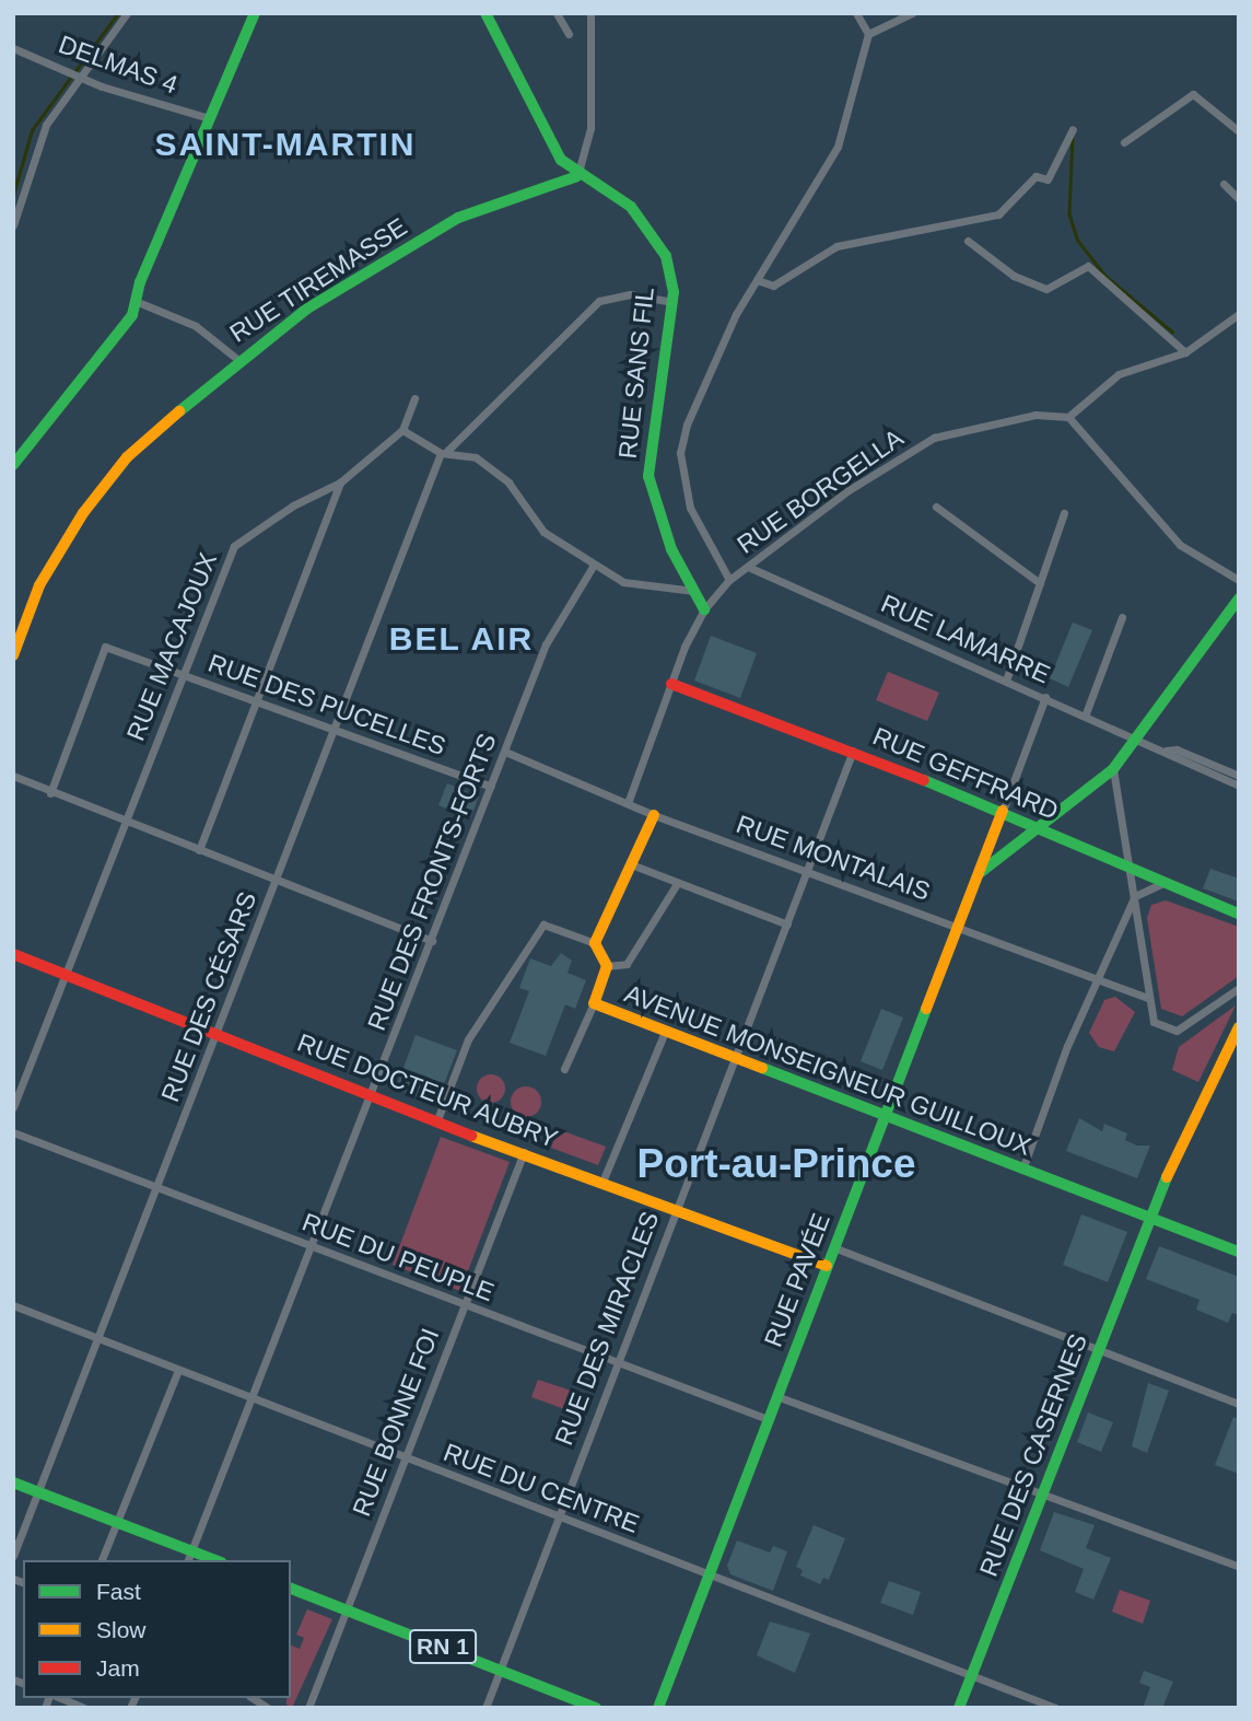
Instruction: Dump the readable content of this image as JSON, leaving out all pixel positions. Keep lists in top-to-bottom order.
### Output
{
  "streets": {
    "street": [
      "DELMAS 4",
      "RUE TIREMASSE",
      "RUE SANS FIL",
      "RUE BORGELLA",
      "RUE LAMARRE",
      "RUE MACAJOUX",
      "RUE DES PUCELLES",
      "RUE GEFFRARD",
      "RUE MONTALAIS",
      "RUE DES FRONTS-FORTS",
      "RUE DES CÉSARS",
      "AVENUE MONSEIGNEUR GUILLOUX",
      "RUE DOCTEUR AUBRY",
      "RUE DU PEUPLE",
      "RUE PAVÉE",
      "RUE DES MIRACLES",
      "RUE BONNE FOI",
      "RUE DES CASERNES",
      "RUE DU CENTRE",
      "RN 1"
    ]
  },
  "crossings": [
    ["RUE TIREMASSE", "RUE SANS FIL"],
    ["RUE SANS FIL", "RUE BORGELLA"],
    ["RUE BORGELLA", "RUE LAMARRE"],
    ["RUE BORGELLA", "RUE GEFFRARD"],
    ["RUE BORGELLA", "RUE MONTALAIS"],
    ["RUE LAMARRE", "RUE PAVÉE"],
    ["RUE MACAJOUX", "RUE DES PUCELLES"],
    ["RUE MACAJOUX", "RUE DOCTEUR AUBRY"],
    ["RUE DES PUCELLES", "RUE DES FRONTS-FORTS"],
    ["RUE DES PUCELLES", "RUE DES CÉSARS"],
    ["RUE GEFFRARD", "RUE PAVÉE"],
    ["RUE GEFFRARD", "RUE DES MIRACLES"],
    ["RUE MONTALAIS", "RUE DES FRONTS-FORTS"],
    ["RUE MONTALAIS", "RUE PAVÉE"],
    ["RUE MONTALAIS", "RUE DES MIRACLES"],
    ["RUE DES FRONTS-FORTS", "RUE DOCTEUR AUBRY"],
    ["RUE DES FRONTS-FORTS", "RUE DU PEUPLE"],
    ["RUE DES FRONTS-FORTS", "RUE DU CENTRE"],
    ["RUE DES CÉSARS", "RUE DOCTEUR AUBRY"],
    ["RUE DES CÉSARS", "RUE DU PEUPLE"],
    ["RUE DES CÉSARS", "RUE DU CENTRE"],
    ["AVENUE MONSEIGNEUR GUILLOUX", "RUE PAVÉE"],
    ["AVENUE MONSEIGNEUR GUILLOUX", "RUE DES MIRACLES"],
    ["AVENUE MONSEIGNEUR GUILLOUX", "RUE DES CASERNES"],
    ["RUE DOCTEUR AUBRY", "RUE PAVÉE"],
    ["RUE DOCTEUR AUBRY", "RUE DES MIRACLES"],
    ["RUE DOCTEUR AUBRY", "RUE BONNE FOI"],
    ["RUE DU PEUPLE", "RUE PAVÉE"],
    ["RUE DU PEUPLE", "RUE DES MIRACLES"],
    ["RUE DU PEUPLE", "RUE BONNE FOI"],
    ["RUE PAVÉE", "RUE DU CENTRE"],
    ["RUE DES MIRACLES", "RUE DU CENTRE"],
    ["RUE DES MIRACLES", "RN 1"],
    ["RUE BONNE FOI", "RUE DU CENTRE"],
    ["RUE BONNE FOI", "RN 1"],
    ["RUE DES CASERNES", "RUE DU CENTRE"]
  ],
  "districts": ["SAINT-MARTIN", "BEL AIR", "Port-au-Prince"],
  "legend": ["Fast", "Slow", "Jam"]
}
